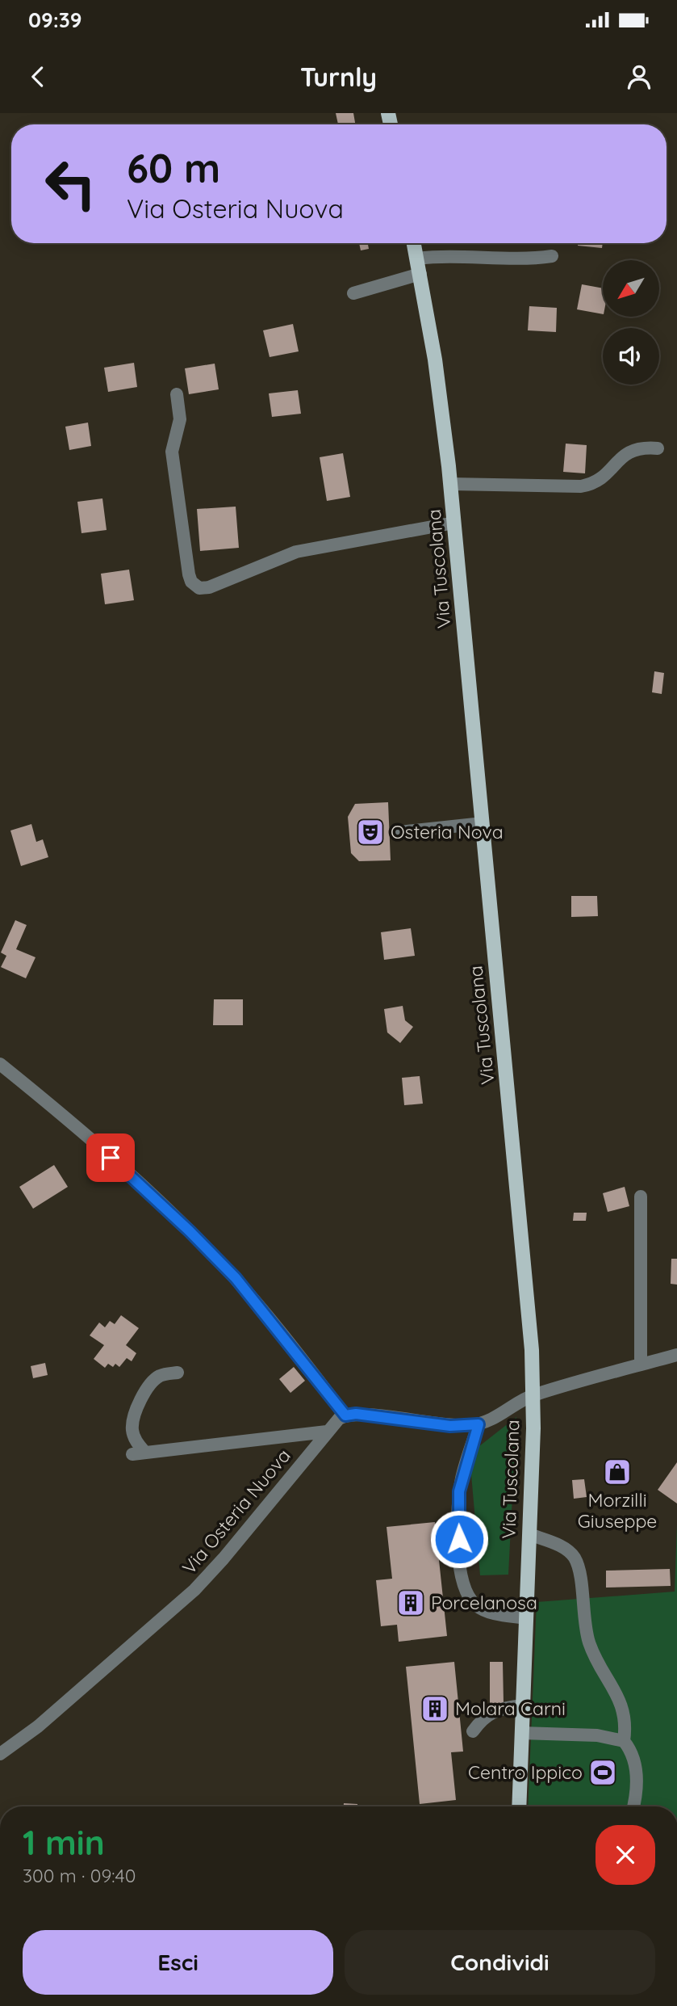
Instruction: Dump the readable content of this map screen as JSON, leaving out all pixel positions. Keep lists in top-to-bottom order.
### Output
{
  "streets": {
    "main road": ["Via Tuscolana"],
    "street": ["Via Osteria Nuova"]
  },
  "places": {
    "theatre": ["Osteria Nova"],
    "shop": ["Morzilli Giuseppe"],
    "building": ["Porcelanosa", "Molara Carni"],
    "sports": ["Centro Ippico"]
  },
  "north": "bottom left",
  "page": {
    "status": "09:39",
    "header": "Turnly",
    "turn": ["60 m", "Via Osteria Nuova"],
    "heading": ["1 min", "300 m · 09:40"],
    "buttons": ["Esci", "Condividi"]
  }
}
